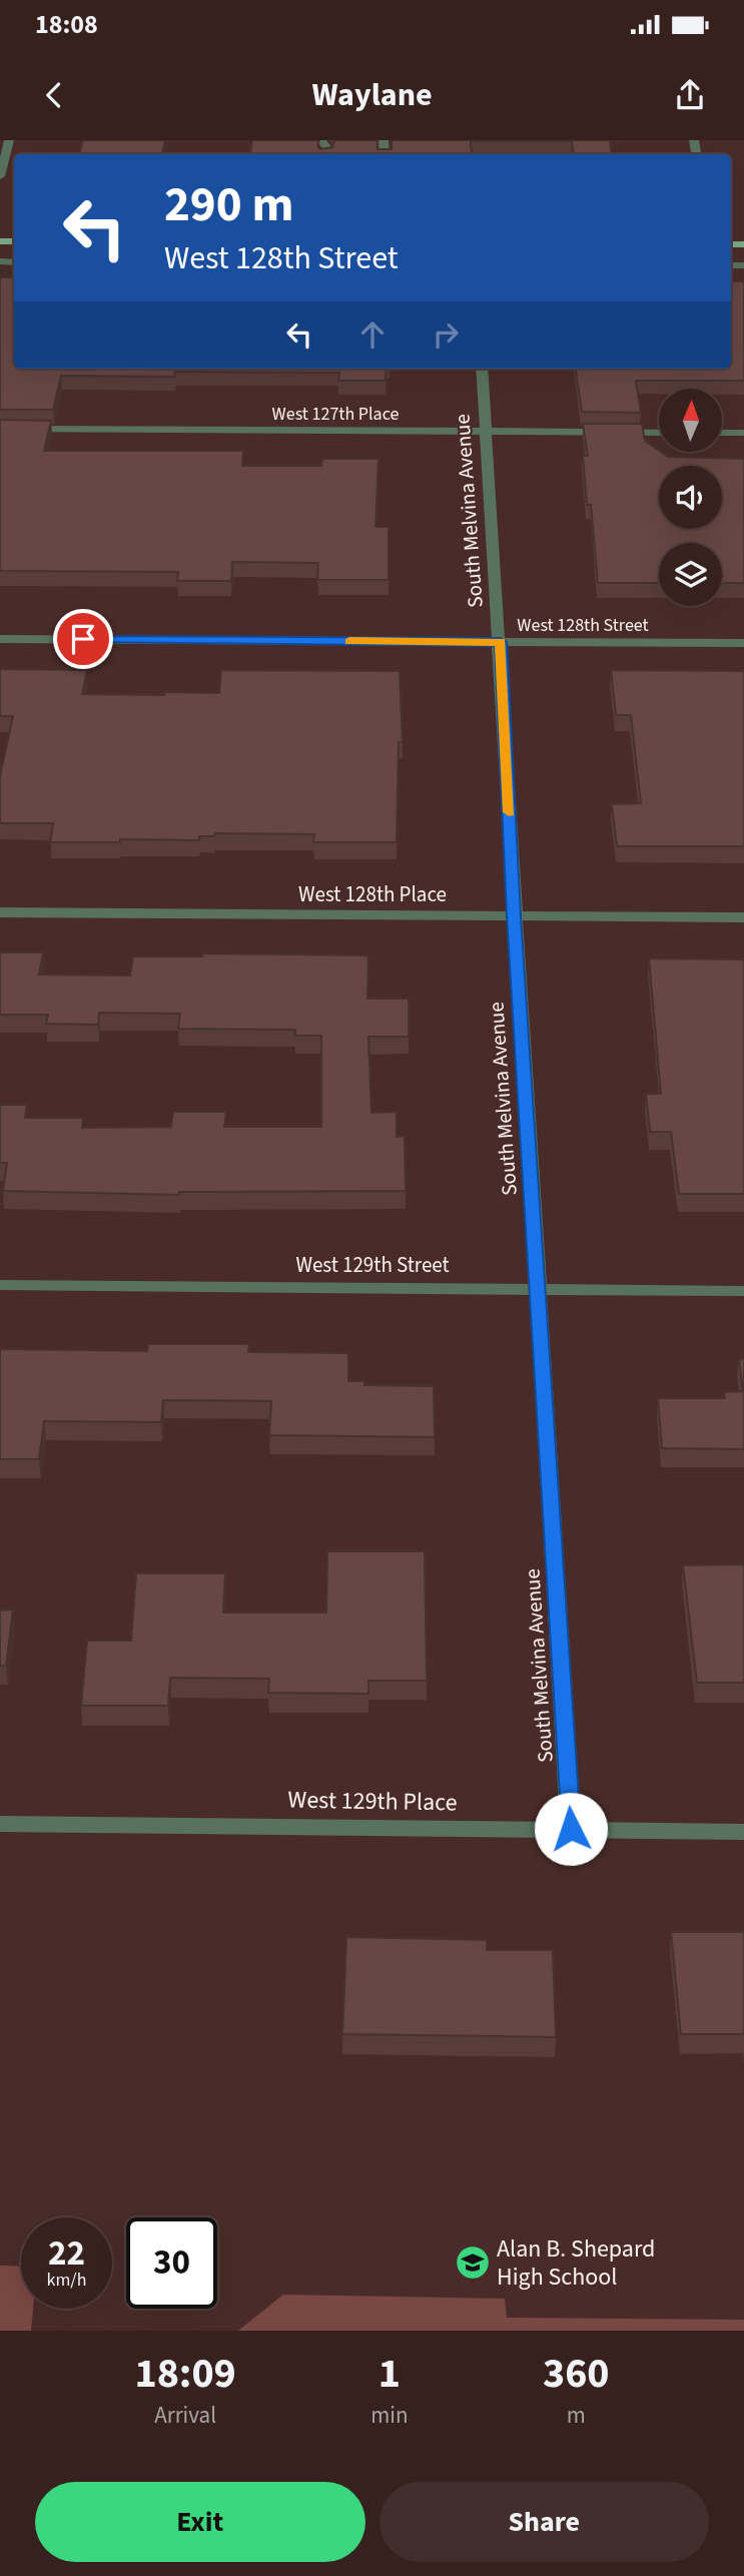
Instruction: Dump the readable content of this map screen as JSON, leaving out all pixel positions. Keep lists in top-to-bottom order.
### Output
{
  "streets": {
    "street": [
      "West 127th Place",
      "South Melvina Avenue",
      "West 128th Street",
      "West 128th Place",
      "West 129th Street",
      "West 129th Place"
    ]
  },
  "crossings": [
    ["West 127th Place", "South Melvina Avenue"],
    ["South Melvina Avenue", "West 128th Street"],
    ["South Melvina Avenue", "West 128th Place"],
    ["South Melvina Avenue", "West 129th Street"],
    ["South Melvina Avenue", "West 129th Place"]
  ],
  "places": {
    "school or university": ["Alan B. Shepard High School"]
  },
  "north": "top",
  "page": {
    "status": "18:08",
    "header": "Waylane",
    "turn": ["290 m", "West 128th Street"],
    "speed": "22 km/h",
    "limit": "30",
    "eta": [
      "18:09",
      "Arrival",
      "1",
      "min",
      "360",
      "m"
    ],
    "buttons": ["Exit", "Share"]
  }
}
